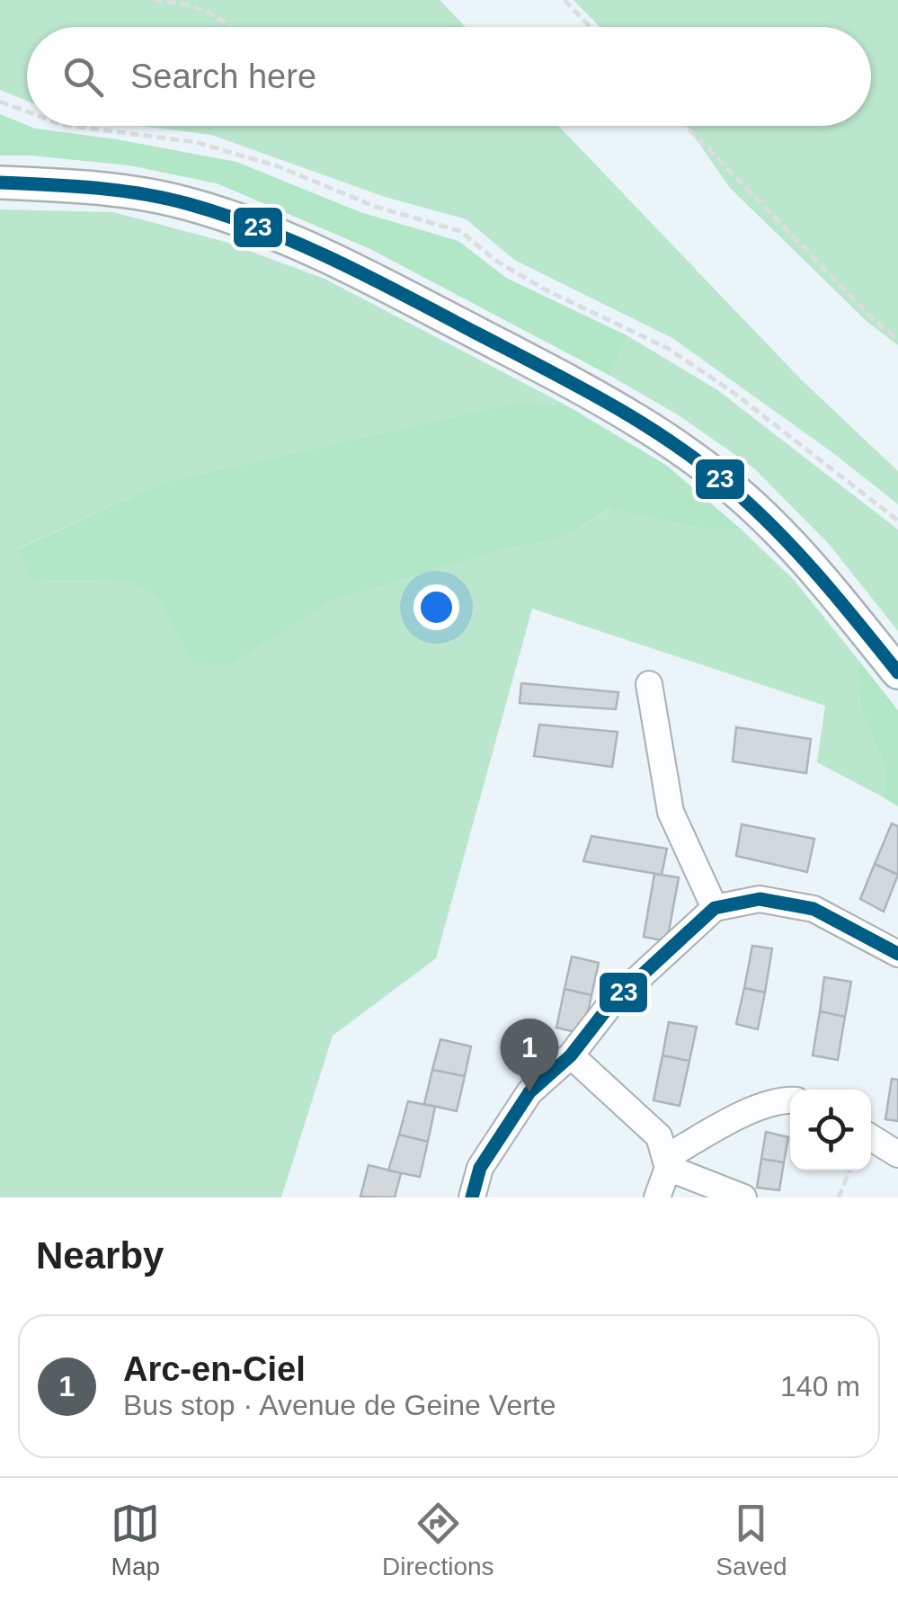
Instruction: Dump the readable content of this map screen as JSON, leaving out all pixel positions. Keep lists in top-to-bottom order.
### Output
{
  "lines": ["transit line 23"],
  "page": {
    "search": "Search here",
    "pins": "1",
    "heading": "Nearby",
    "list": [
      {
        "mark": "1",
        "name": "Arc-en-Ciel",
        "note": "Bus stop · Avenue de Geine Verte",
        "value": "140 m"
      }
    ],
    "nav": ["Map", "Directions", "Saved"]
  }
}
